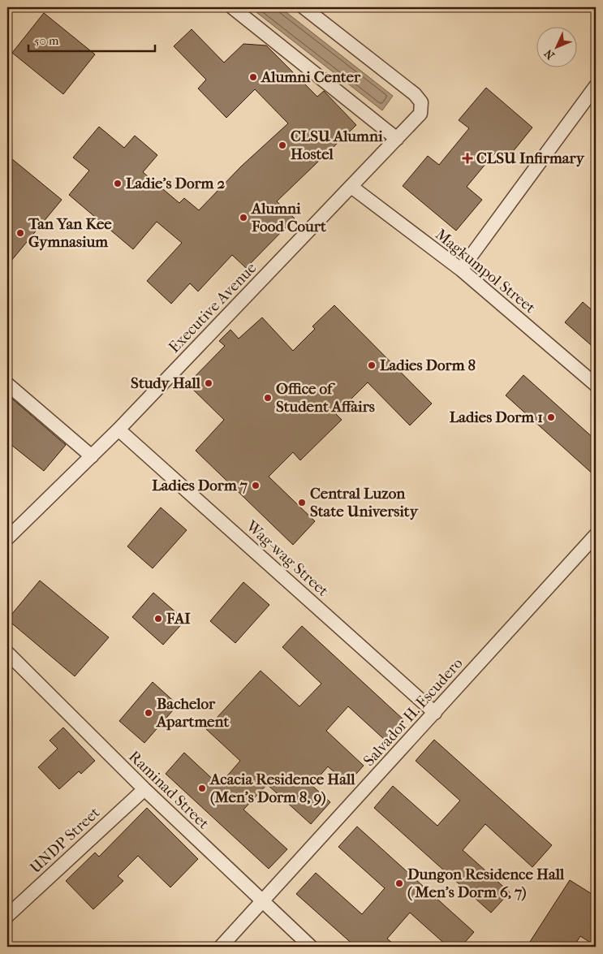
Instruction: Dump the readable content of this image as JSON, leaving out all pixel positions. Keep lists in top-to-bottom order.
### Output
{
  "streets": {
    "street": [
      "Magkumpol Street",
      "Executive Avenue",
      "Wag-wag Street",
      "Salvador H. Escudero",
      "Raminad Street",
      "UNDP Street"
    ]
  },
  "crossings": [
    ["Magkumpol Street", "Executive Avenue"],
    ["Executive Avenue", "Wag-wag Street"],
    ["Wag-wag Street", "Salvador H. Escudero"],
    ["Salvador H. Escudero", "Raminad Street"],
    ["Raminad Street", "UNDP Street"]
  ],
  "places": {
    "other": [
      "Alumni Center",
      "CLSU Alumni Hostel",
      "Ladie's Dorm 2",
      "Alumni Food Court",
      "Tan Yan Kee Gymnasium",
      "Ladies Dorm 8",
      "Study Hall",
      "Office of Student Affairs",
      "Ladies Dorm 1",
      "Ladies Dorm 7",
      "Central Luzon State University",
      "FAI",
      "Bachelor Apartment",
      "Acacia Residence Hall (Men's Dorm 8, 9)",
      "Dungon Residence Hall ( Men's Dorm 6, 7)"
    ],
    "health": ["CLSU Infirmary"]
  },
  "scale_bar": "50 m",
  "north": "bottom left"
}
